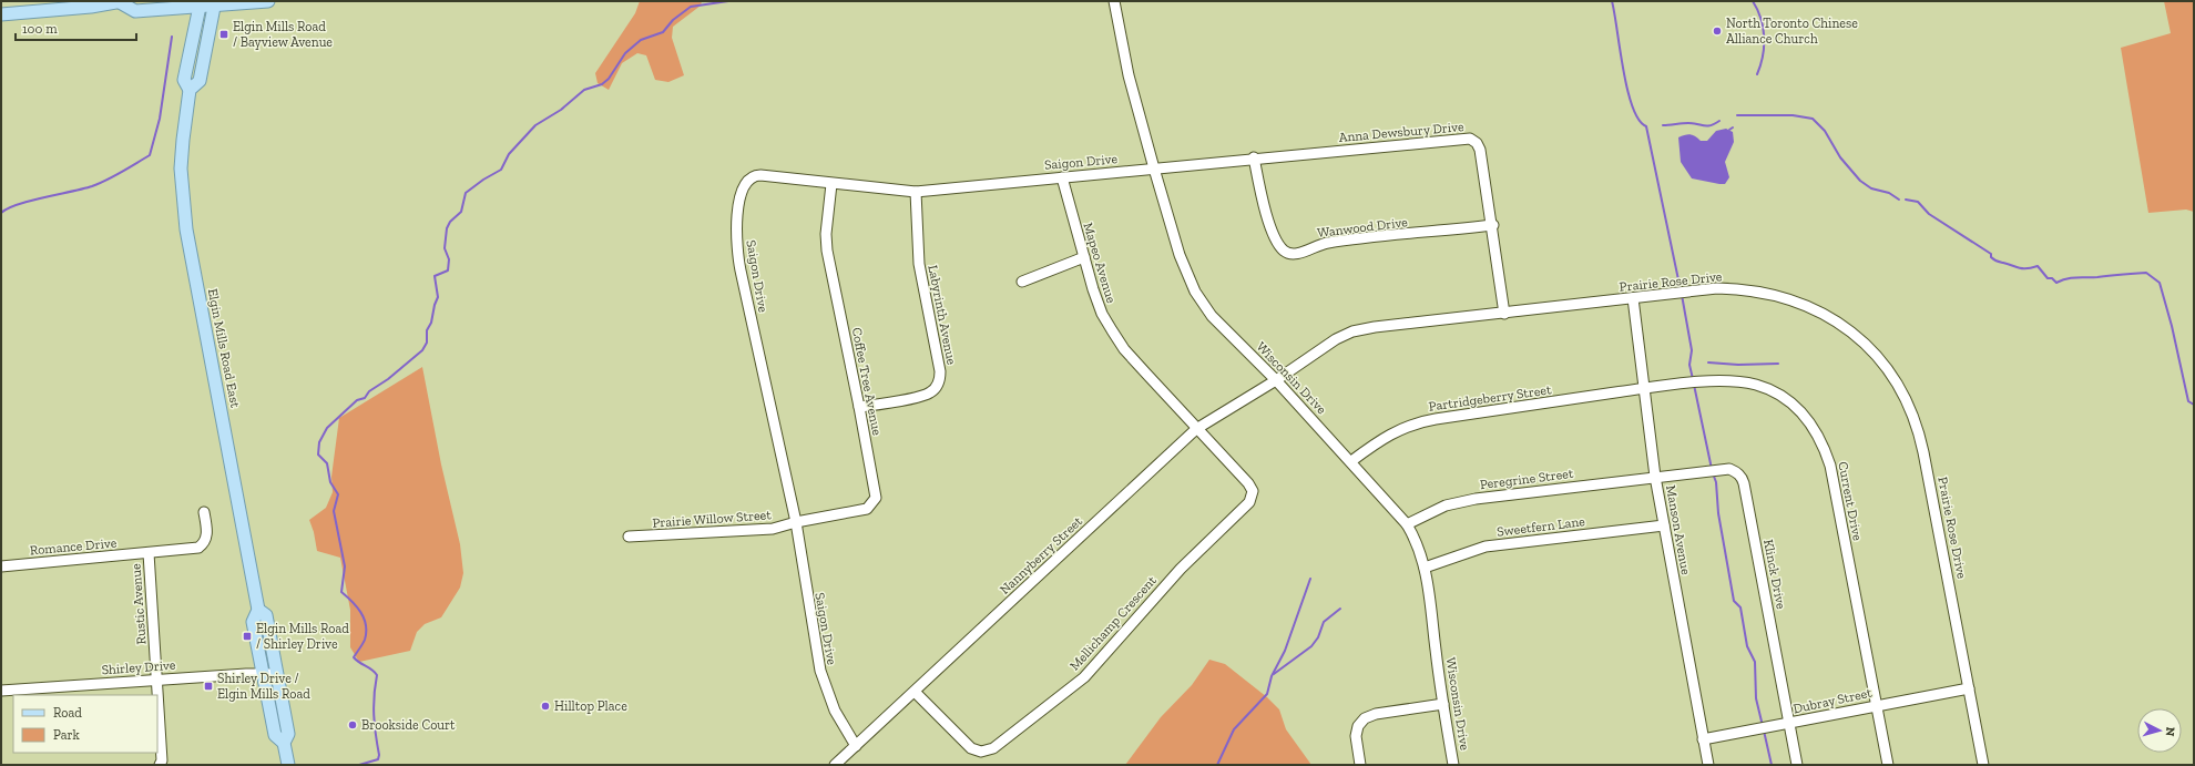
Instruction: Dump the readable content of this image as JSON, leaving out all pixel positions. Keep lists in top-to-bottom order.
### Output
{
  "streets": {
    "main road": ["Elgin Mills Road East"],
    "street": [
      "Anna Dewsbury Drive",
      "Saigon Drive",
      "Wanwood Drive",
      "Mapeo Avenue",
      "Prairie Rose Drive",
      "Labyrinth Avenue",
      "Wisconsin Drive",
      "Coffee Tree Avenue",
      "Partridgeberry Street",
      "Peregrine Street",
      "Current Drive",
      "Prairie Willow Street",
      "Sweetfern Lane",
      "Manson Avenue",
      "Romance Drive",
      "Nannyberry Street",
      "Klinck Drive",
      "Rustic Avenue",
      "Mellichamp Crescent",
      "Shirley Drive",
      "Dubray Street"
    ]
  },
  "crossings": [
    ["Anna Dewsbury Drive", "Saigon Drive"],
    ["Anna Dewsbury Drive", "Wanwood Drive"],
    ["Anna Dewsbury Drive", "Prairie Rose Drive"],
    ["Anna Dewsbury Drive", "Wisconsin Drive"],
    ["Saigon Drive", "Mapeo Avenue"],
    ["Saigon Drive", "Labyrinth Avenue"],
    ["Saigon Drive", "Wisconsin Drive"],
    ["Saigon Drive", "Coffee Tree Avenue"],
    ["Saigon Drive", "Prairie Willow Street"],
    ["Saigon Drive", "Nannyberry Street"],
    ["Mapeo Avenue", "Nannyberry Street"],
    ["Mapeo Avenue", "Mellichamp Crescent"],
    ["Prairie Rose Drive", "Wisconsin Drive"],
    ["Prairie Rose Drive", "Manson Avenue"],
    ["Prairie Rose Drive", "Nannyberry Street"],
    ["Prairie Rose Drive", "Dubray Street"],
    ["Labyrinth Avenue", "Coffee Tree Avenue"],
    ["Elgin Mills Road East", "Shirley Drive"],
    ["Wisconsin Drive", "Partridgeberry Street"],
    ["Wisconsin Drive", "Peregrine Street"],
    ["Wisconsin Drive", "Sweetfern Lane"],
    ["Wisconsin Drive", "Nannyberry Street"],
    ["Coffee Tree Avenue", "Prairie Willow Street"],
    ["Partridgeberry Street", "Current Drive"],
    ["Partridgeberry Street", "Manson Avenue"],
    ["Peregrine Street", "Manson Avenue"],
    ["Peregrine Street", "Klinck Drive"],
    ["Current Drive", "Manson Avenue"],
    ["Current Drive", "Dubray Street"],
    ["Sweetfern Lane", "Manson Avenue"],
    ["Manson Avenue", "Klinck Drive"],
    ["Manson Avenue", "Dubray Street"],
    ["Romance Drive", "Rustic Avenue"],
    ["Nannyberry Street", "Mellichamp Crescent"],
    ["Klinck Drive", "Dubray Street"],
    ["Rustic Avenue", "Shirley Drive"]
  ],
  "places": {
    "other": ["North Toronto Chinese Alliance Church", "Hilltop Place", "Brookside Court"],
    "transit": ["Elgin Mills Road / Bayview Avenue", "Elgin Mills Road / Shirley Drive", "Shirley Drive / Elgin Mills Road"]
  },
  "legend": ["Road", "Park"],
  "scale_bar": "100 m",
  "north": "right"
}
